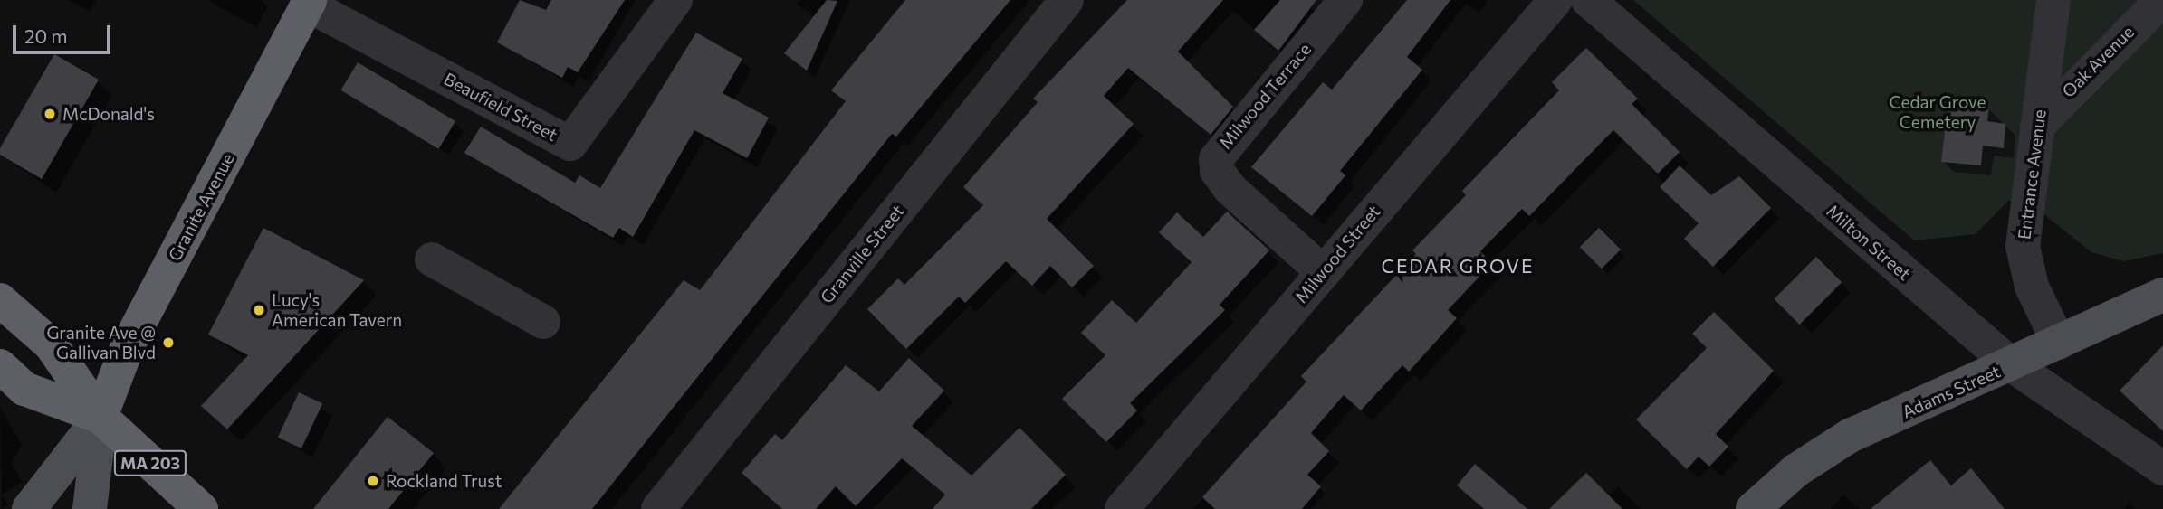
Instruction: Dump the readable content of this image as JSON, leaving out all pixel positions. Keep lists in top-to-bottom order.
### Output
{
  "streets": {
    "highway": ["Granite Avenue", "MA 203"],
    "main road": ["Adams Street"],
    "street": [
      "Oak Avenue",
      "Milwood Terrace",
      "Beaufield Street",
      "Entrance Avenue",
      "Milton Street",
      "Granville Street",
      "Milwood Street"
    ]
  },
  "crossings": [
    ["Oak Avenue", "Entrance Avenue"],
    ["Milwood Terrace", "Milwood Street"],
    ["Beaufield Street", "Granite Avenue"],
    ["Entrance Avenue", "Adams Street"],
    ["Granite Avenue", "MA 203"],
    ["Milton Street", "Adams Street"]
  ],
  "districts": ["CEDAR GROVE"],
  "parks": ["Cedar Grove Cemetery"],
  "places": [
    "McDonald's",
    "Lucy's American Tavern",
    "Granite Ave @ Gallivan Blvd",
    "Rockland Trust"
  ],
  "scale_bar": "20 m"
}
